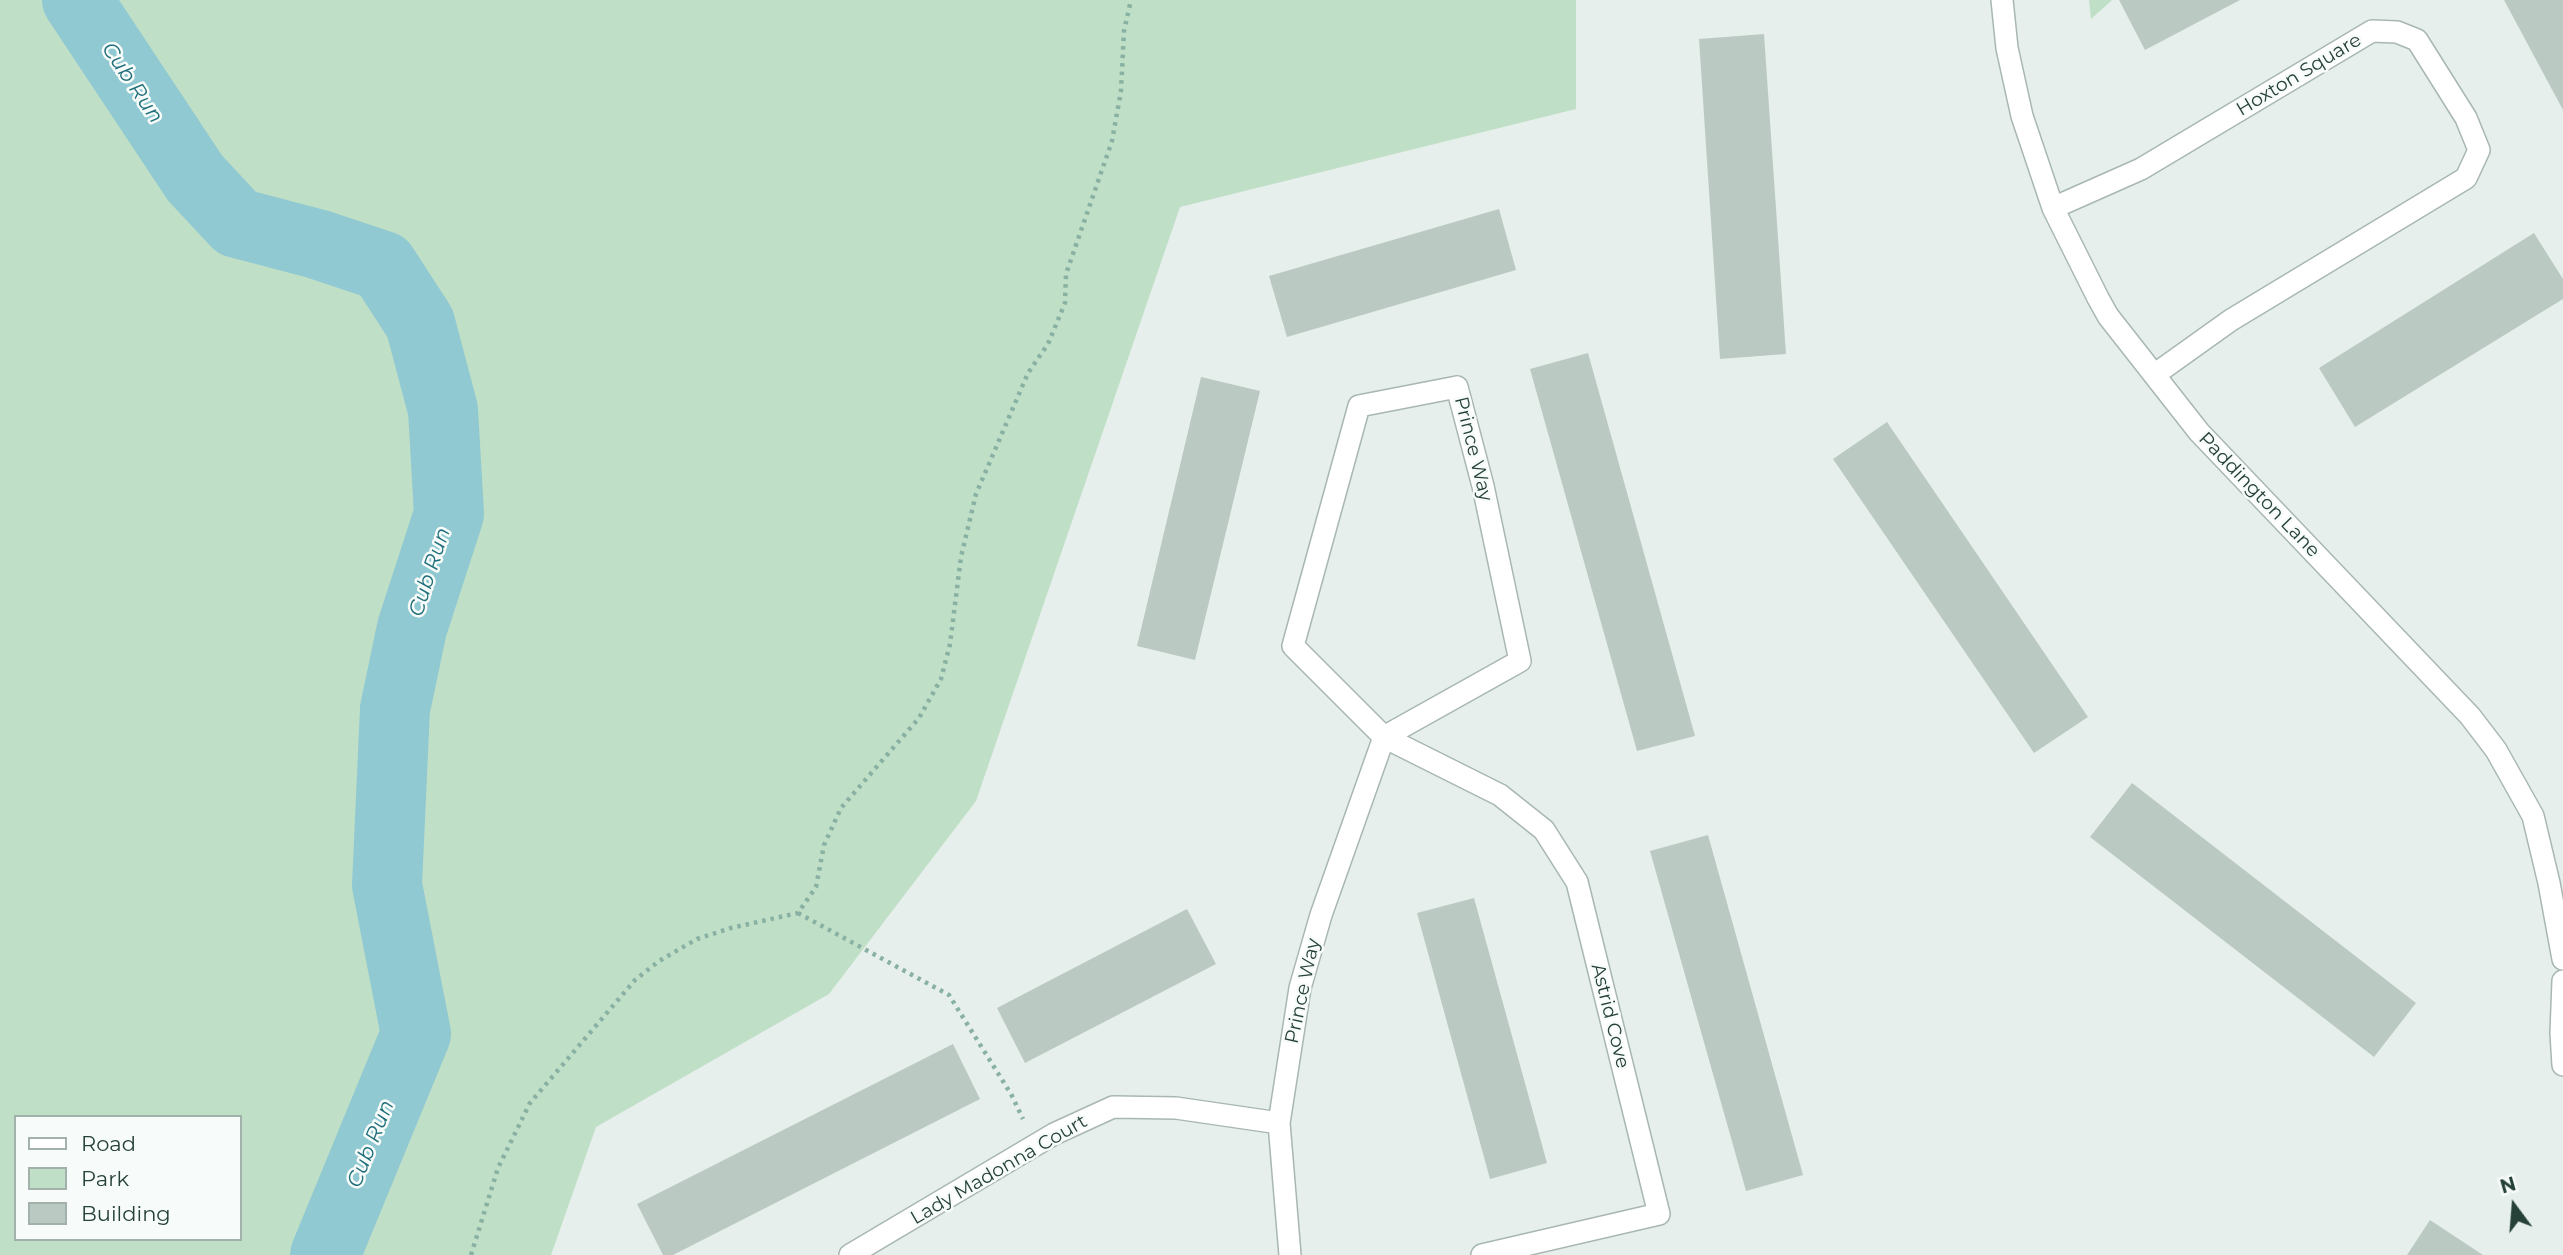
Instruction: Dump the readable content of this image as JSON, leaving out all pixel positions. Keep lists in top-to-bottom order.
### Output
{
  "streets": {
    "street": [
      "Hoxton Square",
      "Prince Way",
      "Paddington Lane",
      "Astrid Cove",
      "Lady Madonna Court"
    ]
  },
  "crossings": [
    ["Hoxton Square", "Paddington Lane"],
    ["Prince Way", "Astrid Cove"],
    ["Prince Way", "Lady Madonna Court"]
  ],
  "water": ["Cub Run"],
  "legend": ["Road", "Park", "Building"],
  "north": "top"
}
